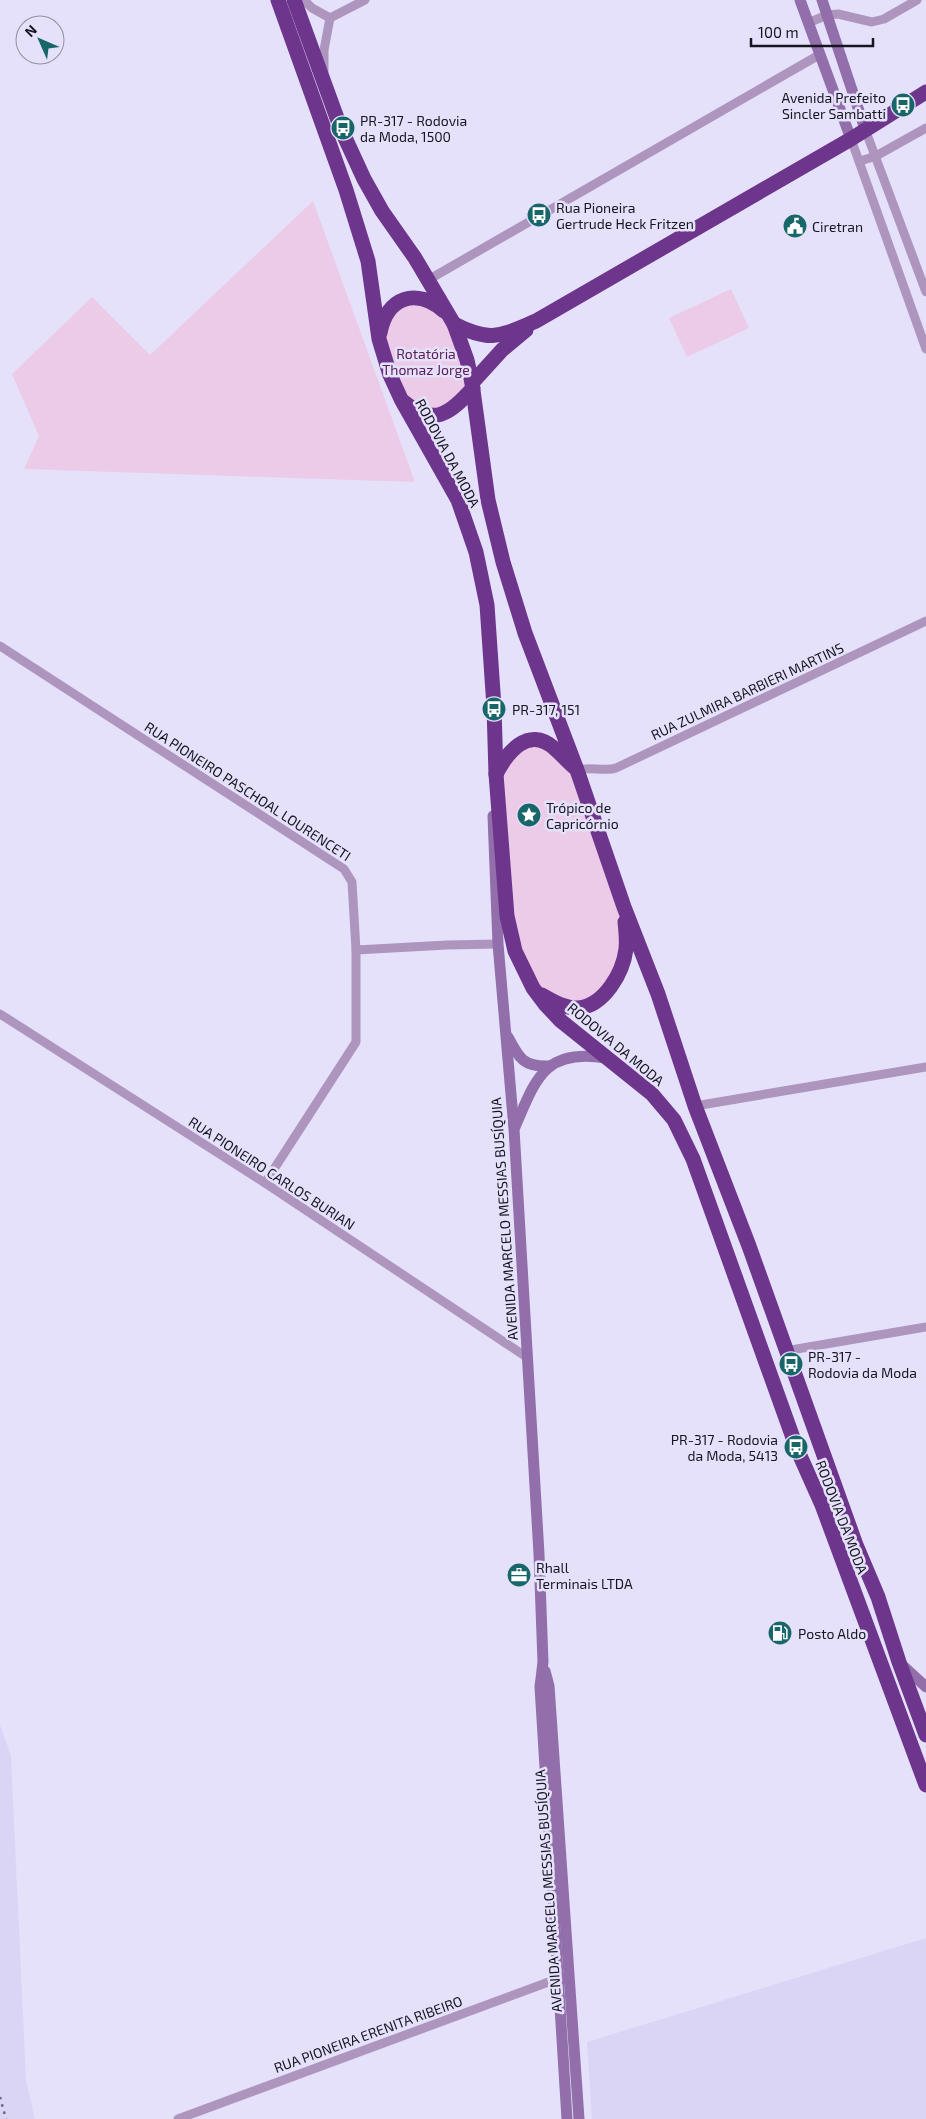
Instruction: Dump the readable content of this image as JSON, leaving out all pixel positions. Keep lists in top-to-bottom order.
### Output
{
  "streets": {
    "highway": ["RODOVIA DA MODA"],
    "street": [
      "RUA ZULMIRA BARBIERI MARTINS",
      "RUA PIONEIRO PASCHOAL LOURENCETI",
      "RUA PIONEIRO CARLOS BURIAN",
      "AVENIDA MARCELO MESSIAS BUSÍQUIA",
      "RUA PIONEIRA ERENITA RIBEIRO"
    ]
  },
  "crossings": [
    ["RODOVIA DA MODA", "RUA ZULMIRA BARBIERI MARTINS"],
    ["RODOVIA DA MODA", "AVENIDA MARCELO MESSIAS BUSÍQUIA"],
    ["RUA PIONEIRO PASCHOAL LOURENCETI", "RUA PIONEIRO CARLOS BURIAN"],
    ["RUA PIONEIRO CARLOS BURIAN", "AVENIDA MARCELO MESSIAS BUSÍQUIA"],
    ["AVENIDA MARCELO MESSIAS BUSÍQUIA", "RUA PIONEIRA ERENITA RIBEIRO"]
  ],
  "parks": ["Rotatória Thomaz Jorge"],
  "places": {
    "bus stop": [
      "Avenida Prefeito Sincler Sambatti",
      "PR-317 - Rodovia da Moda, 1500",
      "Rua Pioneira Gertrude Heck Fritzen",
      "PR-317, 151",
      "PR-317 - Rodovia da Moda",
      "PR-317 - Rodovia da Moda, 5413"
    ],
    "public building": ["Ciretran"],
    "place": ["Trópico de Capricórnio"],
    "office": ["Rhall Terminais LTDA"],
    "fuel station": ["Posto Aldo"]
  },
  "scale_bar": "100 m",
  "north": "top left"
}
